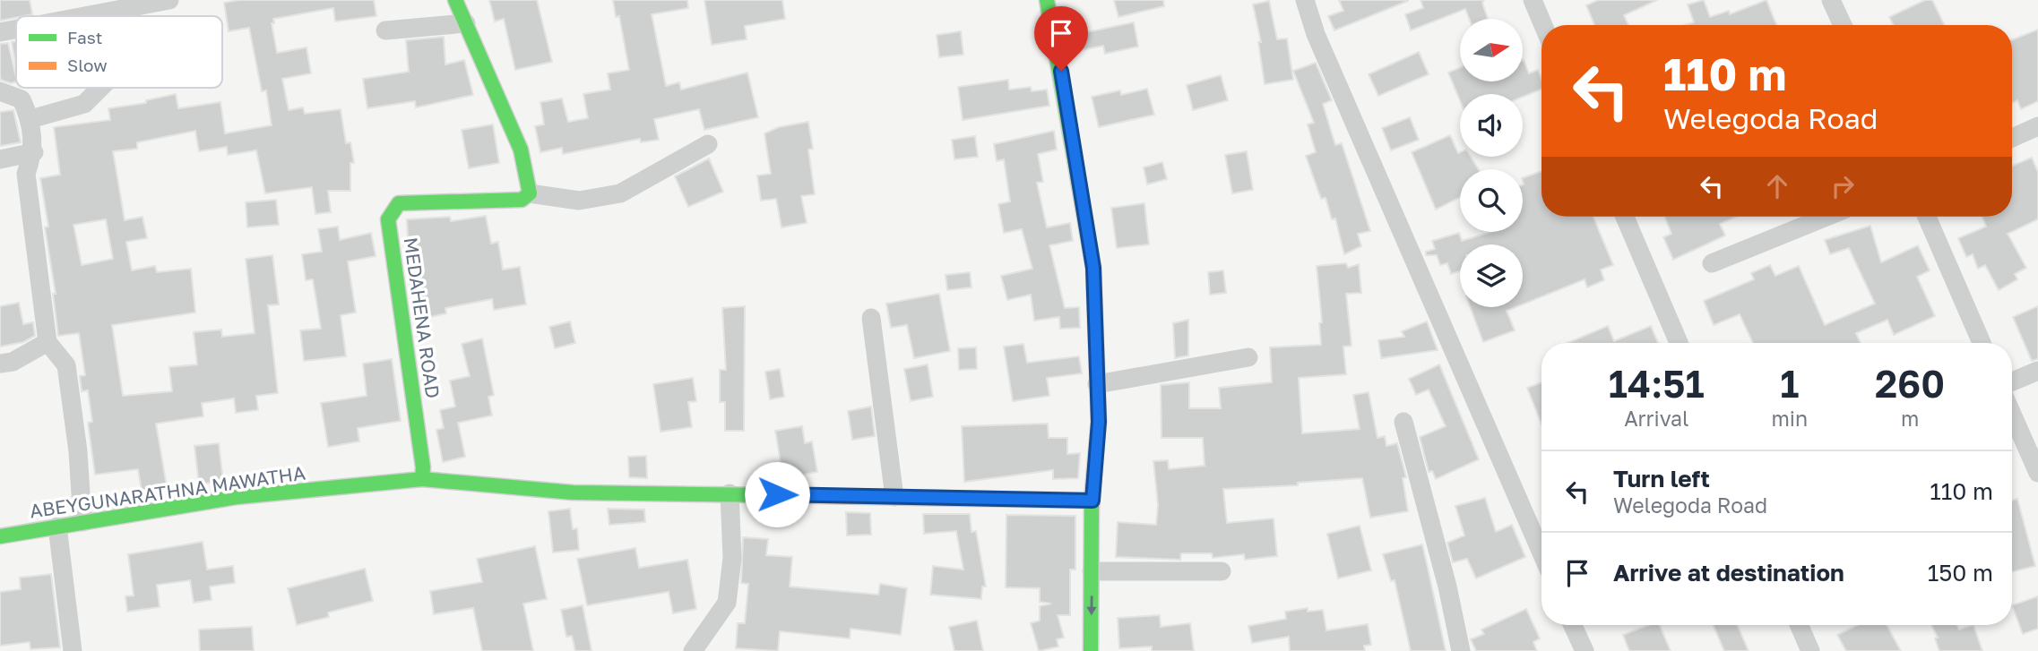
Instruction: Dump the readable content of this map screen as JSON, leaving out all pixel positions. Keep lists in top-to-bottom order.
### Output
{
  "streets": {
    "street": ["MEDAHENA ROAD", "ABEYGUNARATHNA MAWATHA"]
  },
  "crossings": [
    ["MEDAHENA ROAD", "ABEYGUNARATHNA MAWATHA"]
  ],
  "legend": ["Fast", "Slow"],
  "north": "right",
  "page": {
    "turn": ["110 m", "Welegoda Road"],
    "eta": [
      "14:51",
      "Arrival",
      "1",
      "min",
      "260",
      "m"
    ],
    "list": [
      {
        "name": "Turn left",
        "note": "Welegoda Road",
        "value": "110 m"
      },
      {
        "name": "Arrive at destination",
        "value": "150 m"
      }
    ]
  }
}
